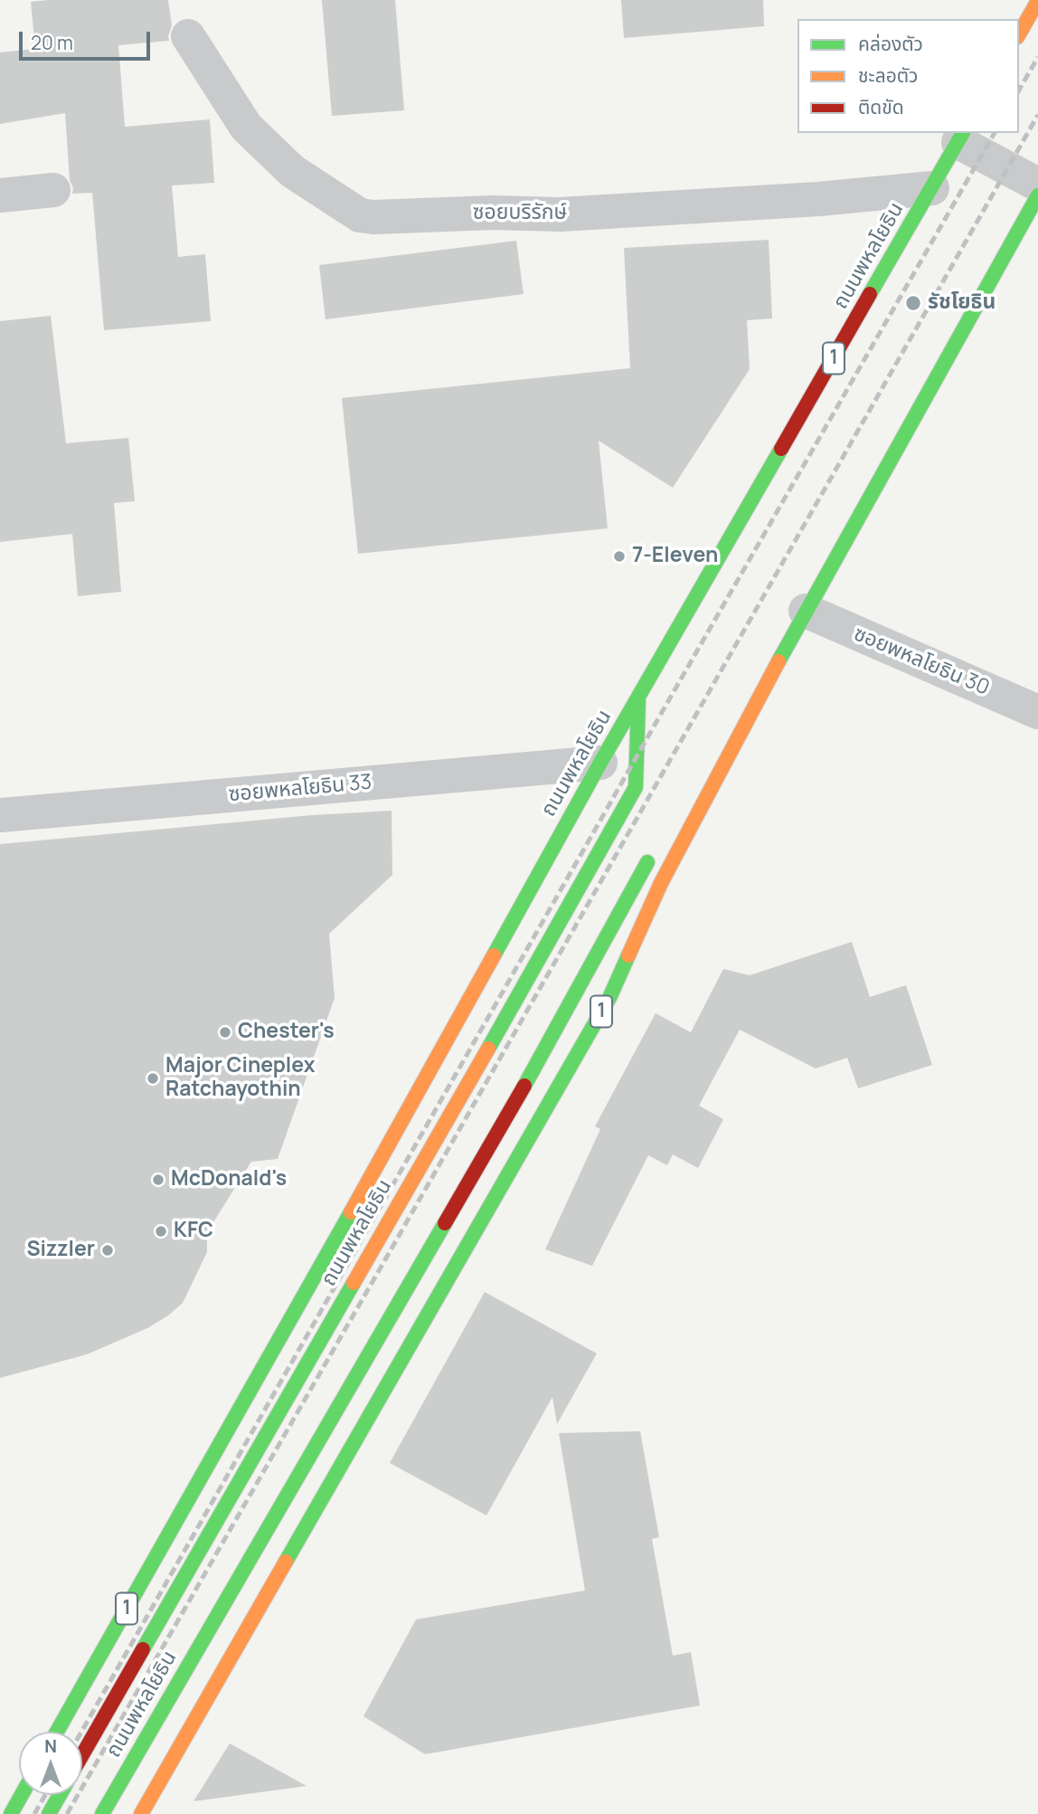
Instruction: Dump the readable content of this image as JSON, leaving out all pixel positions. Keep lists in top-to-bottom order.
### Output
{
  "streets": {
    "main road": ["ถนนพหลโยธิน", "1"],
    "street": ["ซอยบริรักษ์", "ซอยพหลโยธิน 30", "ซอยพหลโยธิน 33"]
  },
  "crossings": [
    ["ซอยบริรักษ์", "ถนนพหลโยธิน"],
    ["ถนนพหลโยธิน", "ซอยพหลโยธิน 33"],
    ["1", "ซอยพหลโยธิน 30"]
  ],
  "places": [
    "รัชโยธิน",
    "7-Eleven",
    "Chester's",
    "Major Cineplex Ratchayothin",
    "McDonald's",
    "KFC",
    "Sizzler"
  ],
  "legend": ["คล่องตัว", "ชะลอตัว", "ติดขัด"],
  "scale_bar": "20 m",
  "north": "top"
}
